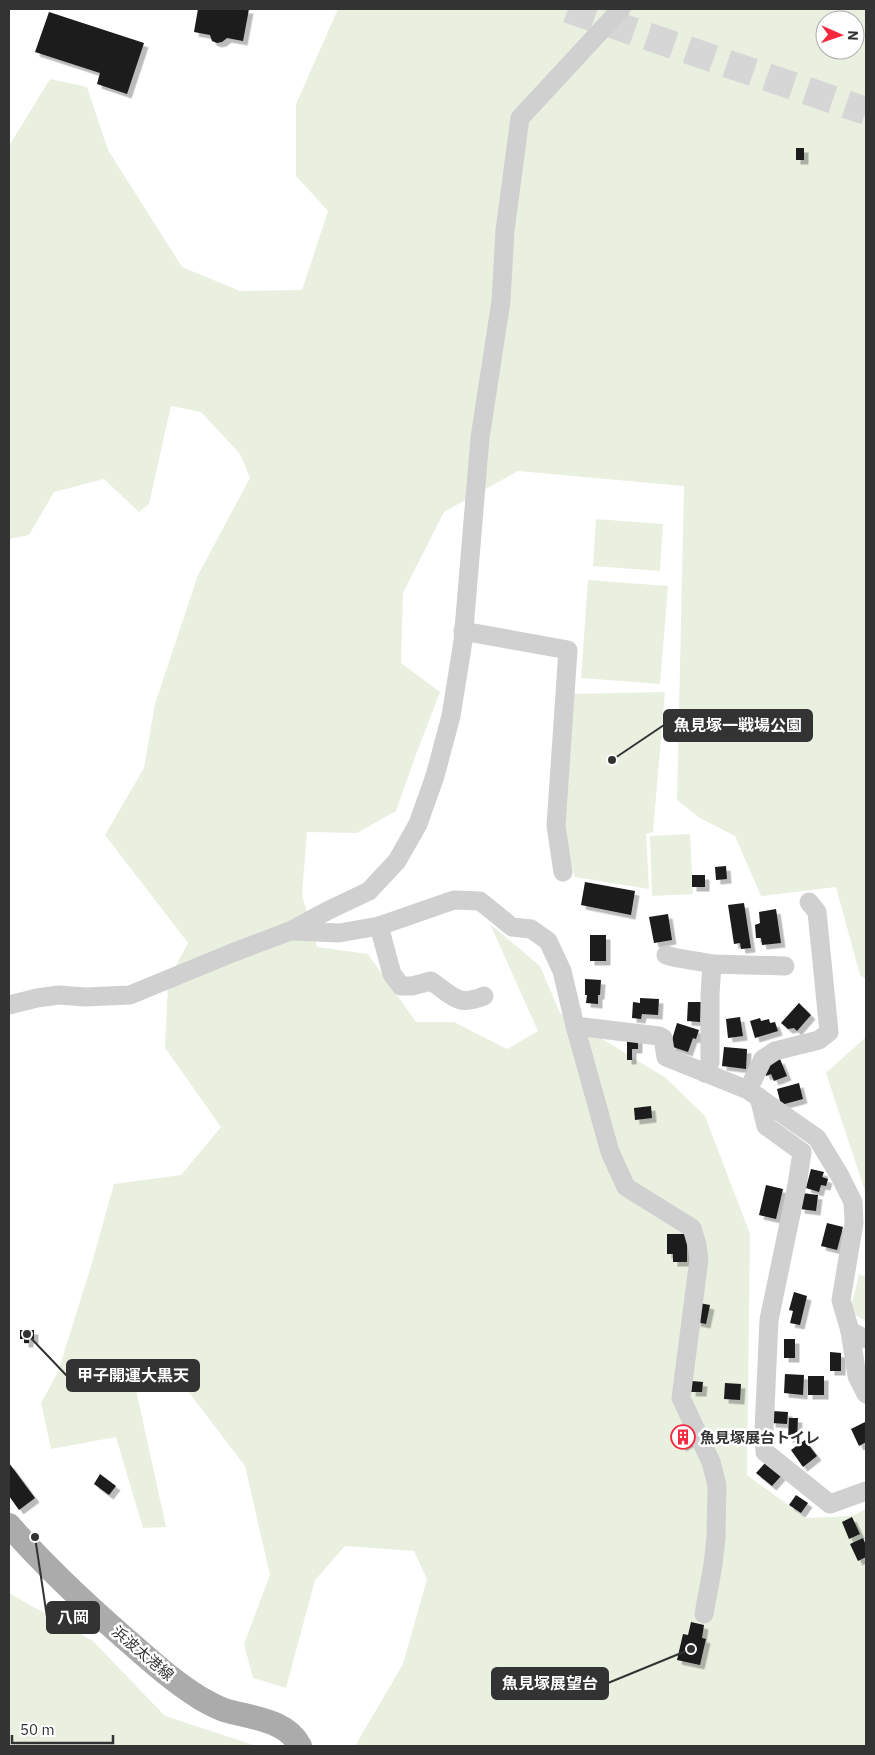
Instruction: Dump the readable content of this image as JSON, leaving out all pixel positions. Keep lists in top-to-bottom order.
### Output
{
  "streets": {
    "main road": ["浜波太港線"]
  },
  "places": {
    "other": [
      "魚見塚一戦場公園",
      "甲子開運大黒天",
      "八岡",
      "魚見塚展望台"
    ],
    "building": ["魚見塚展台トイレ"]
  },
  "scale_bar": "50 m",
  "north": "right"
}
